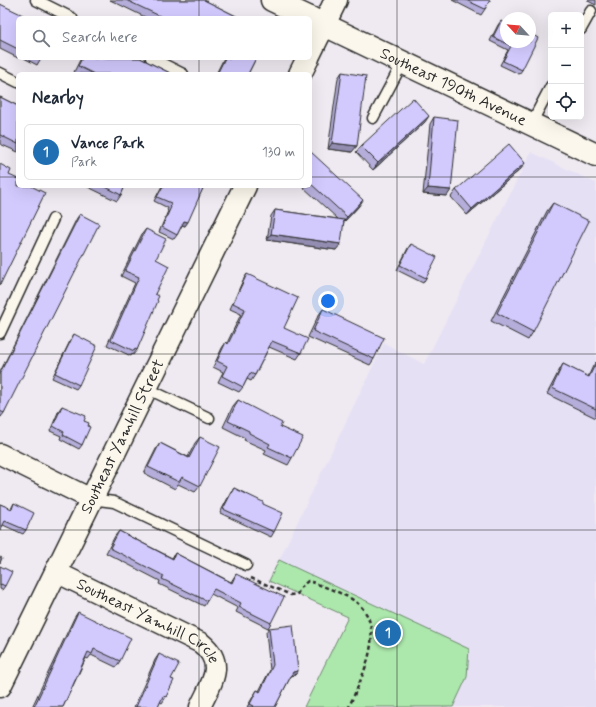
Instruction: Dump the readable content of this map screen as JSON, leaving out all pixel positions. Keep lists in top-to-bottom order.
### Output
{
  "streets": {
    "street": ["Southeast 190th Avenue", "Southeast Yamhill Street", "Southeast Yamhill Circle"]
  },
  "crossings": [
    ["Southeast Yamhill Street", "Southeast Yamhill Circle"]
  ],
  "north": "top left",
  "page": {
    "map_buttons": ["+", "−"],
    "search": "Search here",
    "heading": "Nearby",
    "list": [
      {
        "mark": "1",
        "name": "Vance Park",
        "note": "Park",
        "value": "130 m"
      }
    ],
    "pins": "1"
  }
}
